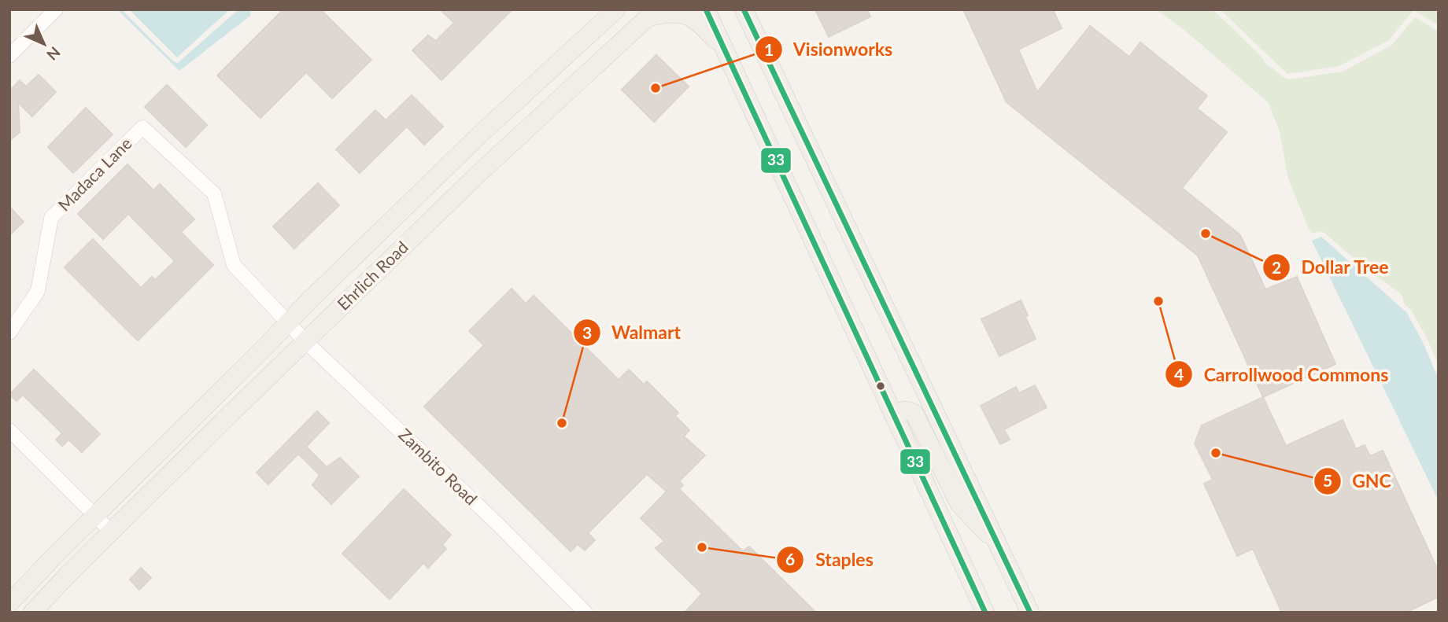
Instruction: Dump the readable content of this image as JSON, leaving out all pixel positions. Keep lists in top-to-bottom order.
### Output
{
  "streets": {
    "main road": ["Ehrlich Road"],
    "street": ["Madaca Lane", "Zambito Road"]
  },
  "crossings": [
    ["Madaca Lane", "Ehrlich Road"],
    ["Madaca Lane", "Zambito Road"],
    ["Ehrlich Road", "Zambito Road"]
  ],
  "places": [
    "Visionworks",
    "Dollar Tree",
    "Carrollwood Commons",
    "Walmart",
    "GNC",
    "Staples"
  ],
  "lines": ["transit line 33"],
  "north": "bottom right"
}
